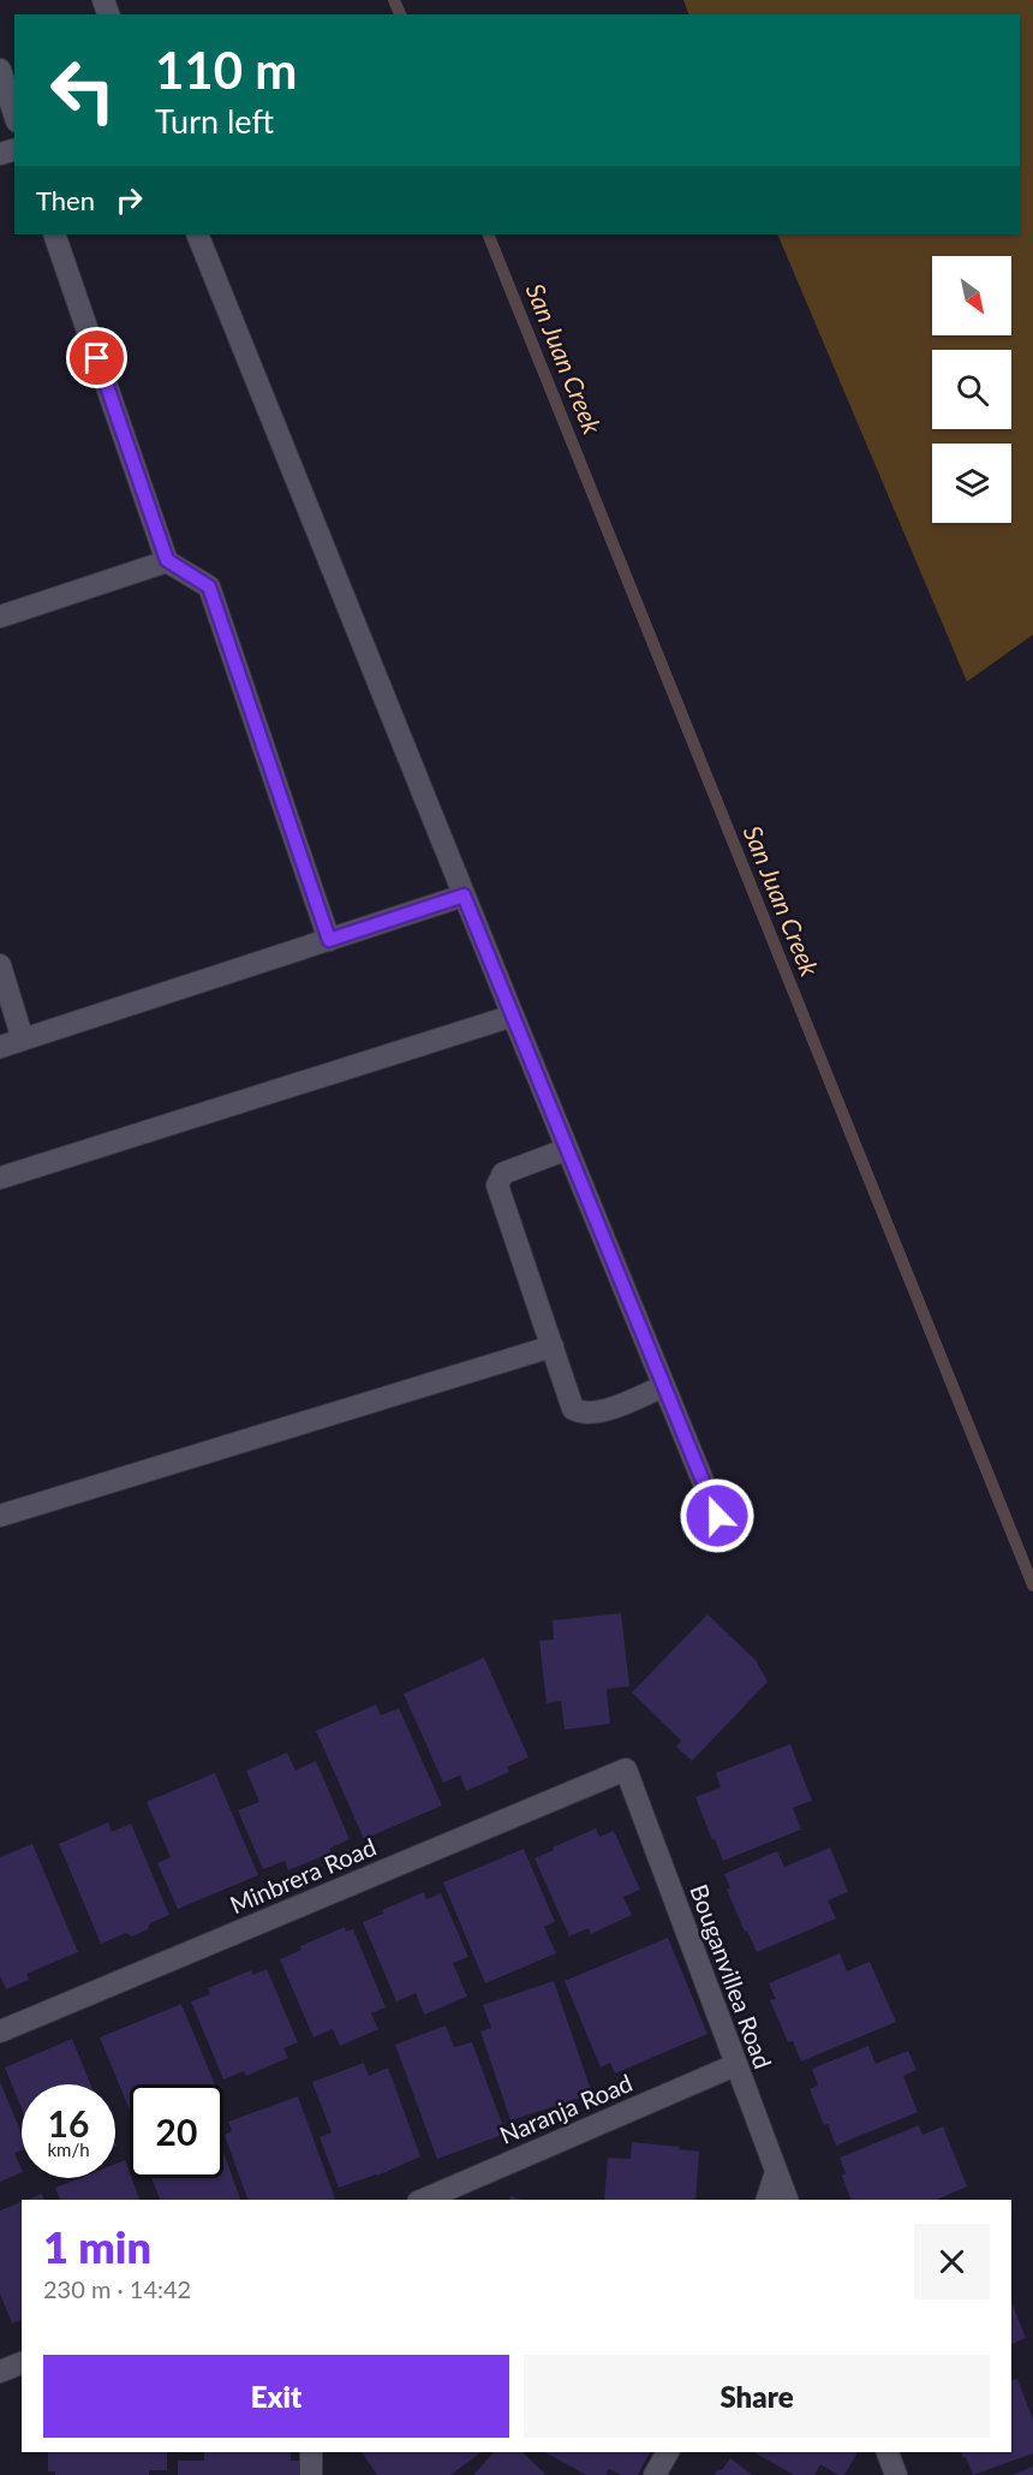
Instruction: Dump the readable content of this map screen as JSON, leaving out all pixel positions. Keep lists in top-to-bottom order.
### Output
{
  "streets": {
    "street": ["Minbrera Road", "Bouganvillea Road", "Naranja Road"]
  },
  "crossings": [
    ["Minbrera Road", "Bouganvillea Road"],
    ["Bouganvillea Road", "Naranja Road"]
  ],
  "water": ["San Juan Creek"],
  "north": "bottom right",
  "page": {
    "turn": ["110 m", "Turn left"],
    "then": "Then",
    "speed": "16 km/h",
    "limit": "20",
    "heading": ["1 min", "230 m · 14:42"],
    "buttons": ["Exit", "Share"]
  }
}
